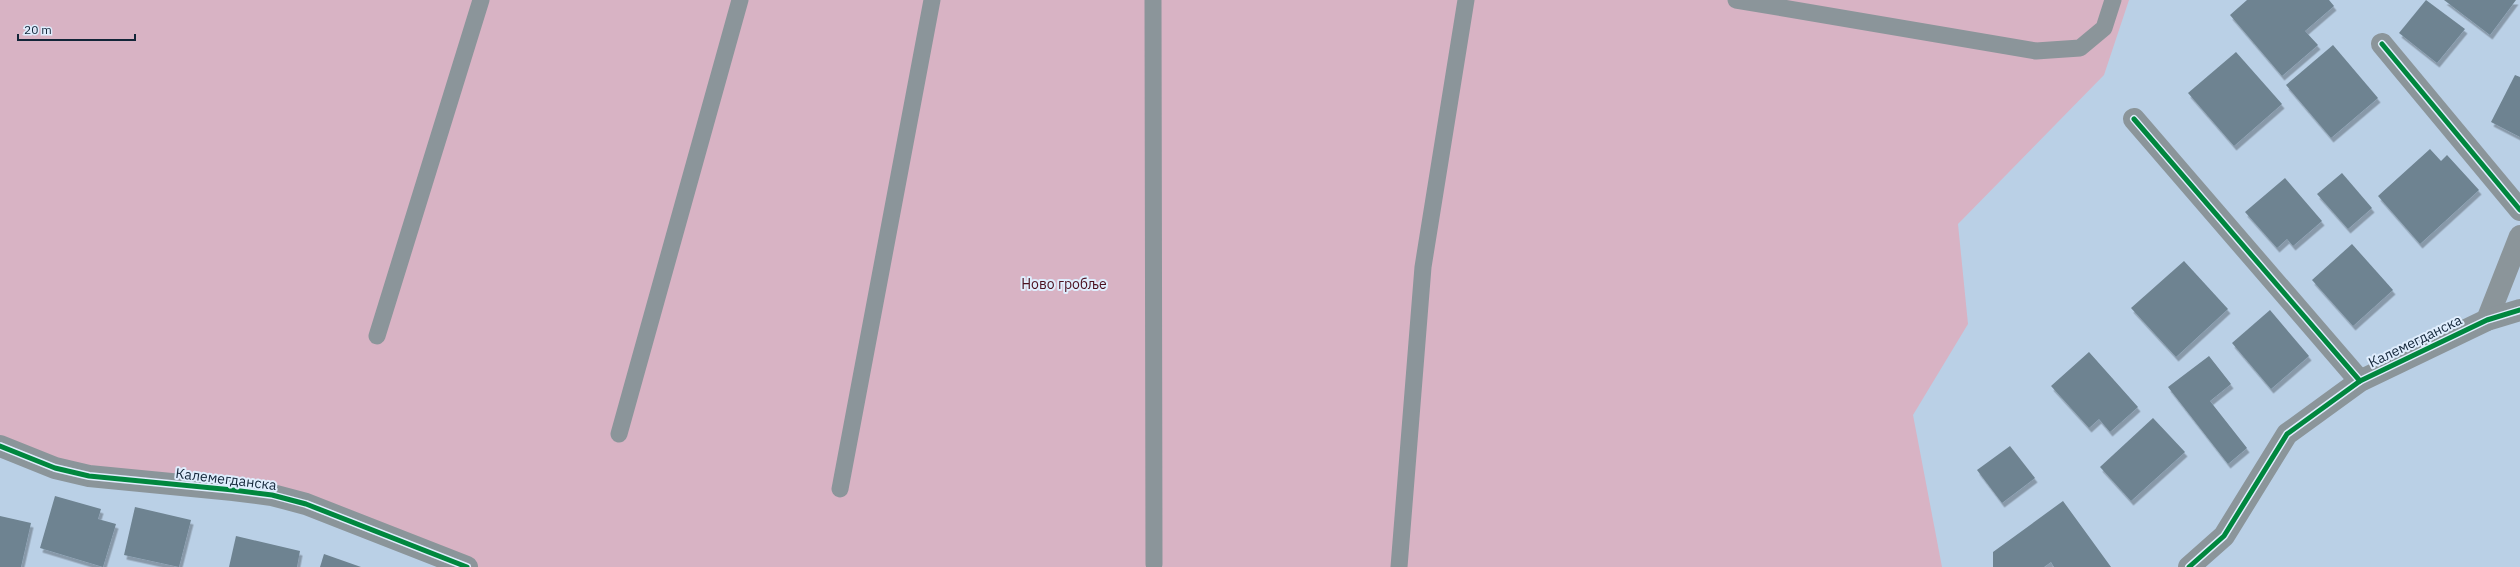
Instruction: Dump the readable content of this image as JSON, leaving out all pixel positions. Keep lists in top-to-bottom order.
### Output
{
  "streets": {
    "street": ["Калемегданска"]
  },
  "parks": ["Ново гробље"],
  "scale_bar": "20 m"
}
